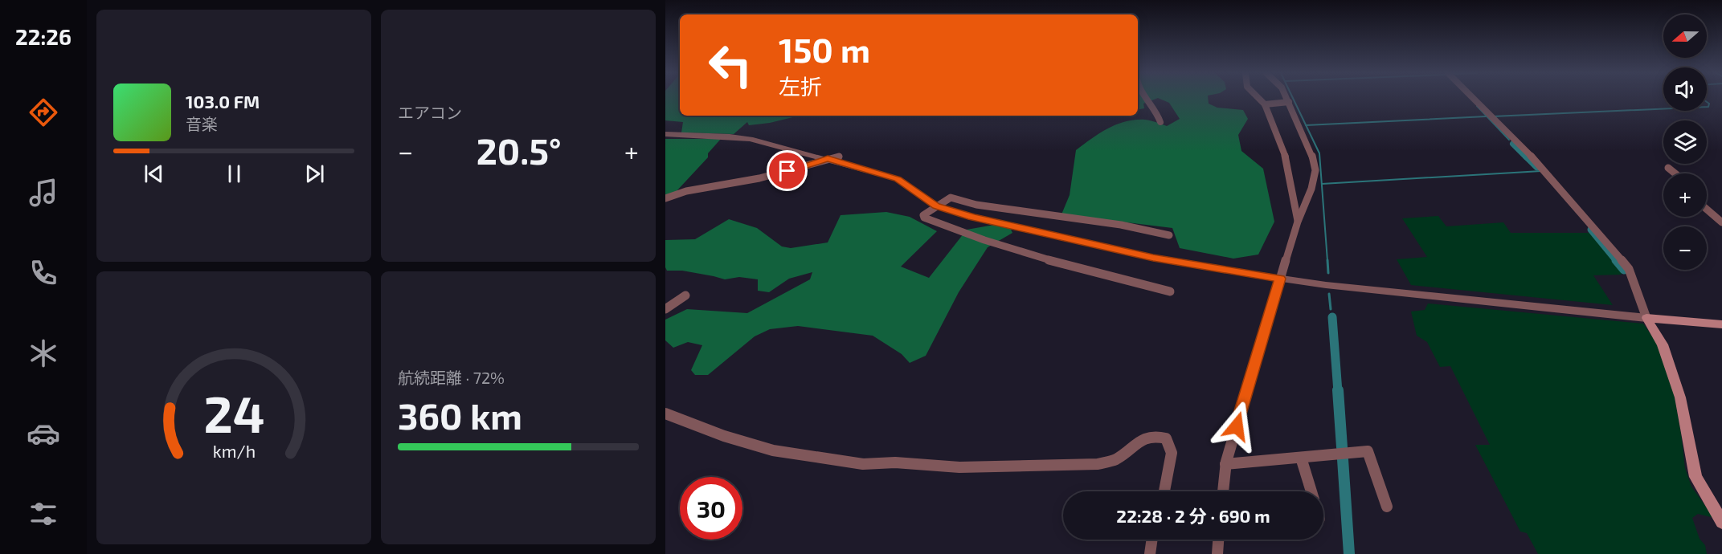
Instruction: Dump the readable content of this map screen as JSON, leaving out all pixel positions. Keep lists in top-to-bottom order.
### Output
{
  "north": "left",
  "page": {
    "tabs": "22:26",
    "tile": [
      "エアコン",
      ["航続距離 · 72%", "360 km"]
    ],
    "map_buttons": ["+", "−"],
    "turn": ["150 m", "左折"],
    "song": ["103.0 FM", "音楽"],
    "heat": ["−", "20.5°", "+"],
    "limit": "30",
    "trip": "22:28 · 2 分 · 690 m",
    "gauge": ["24", "km/h"]
  }
}
